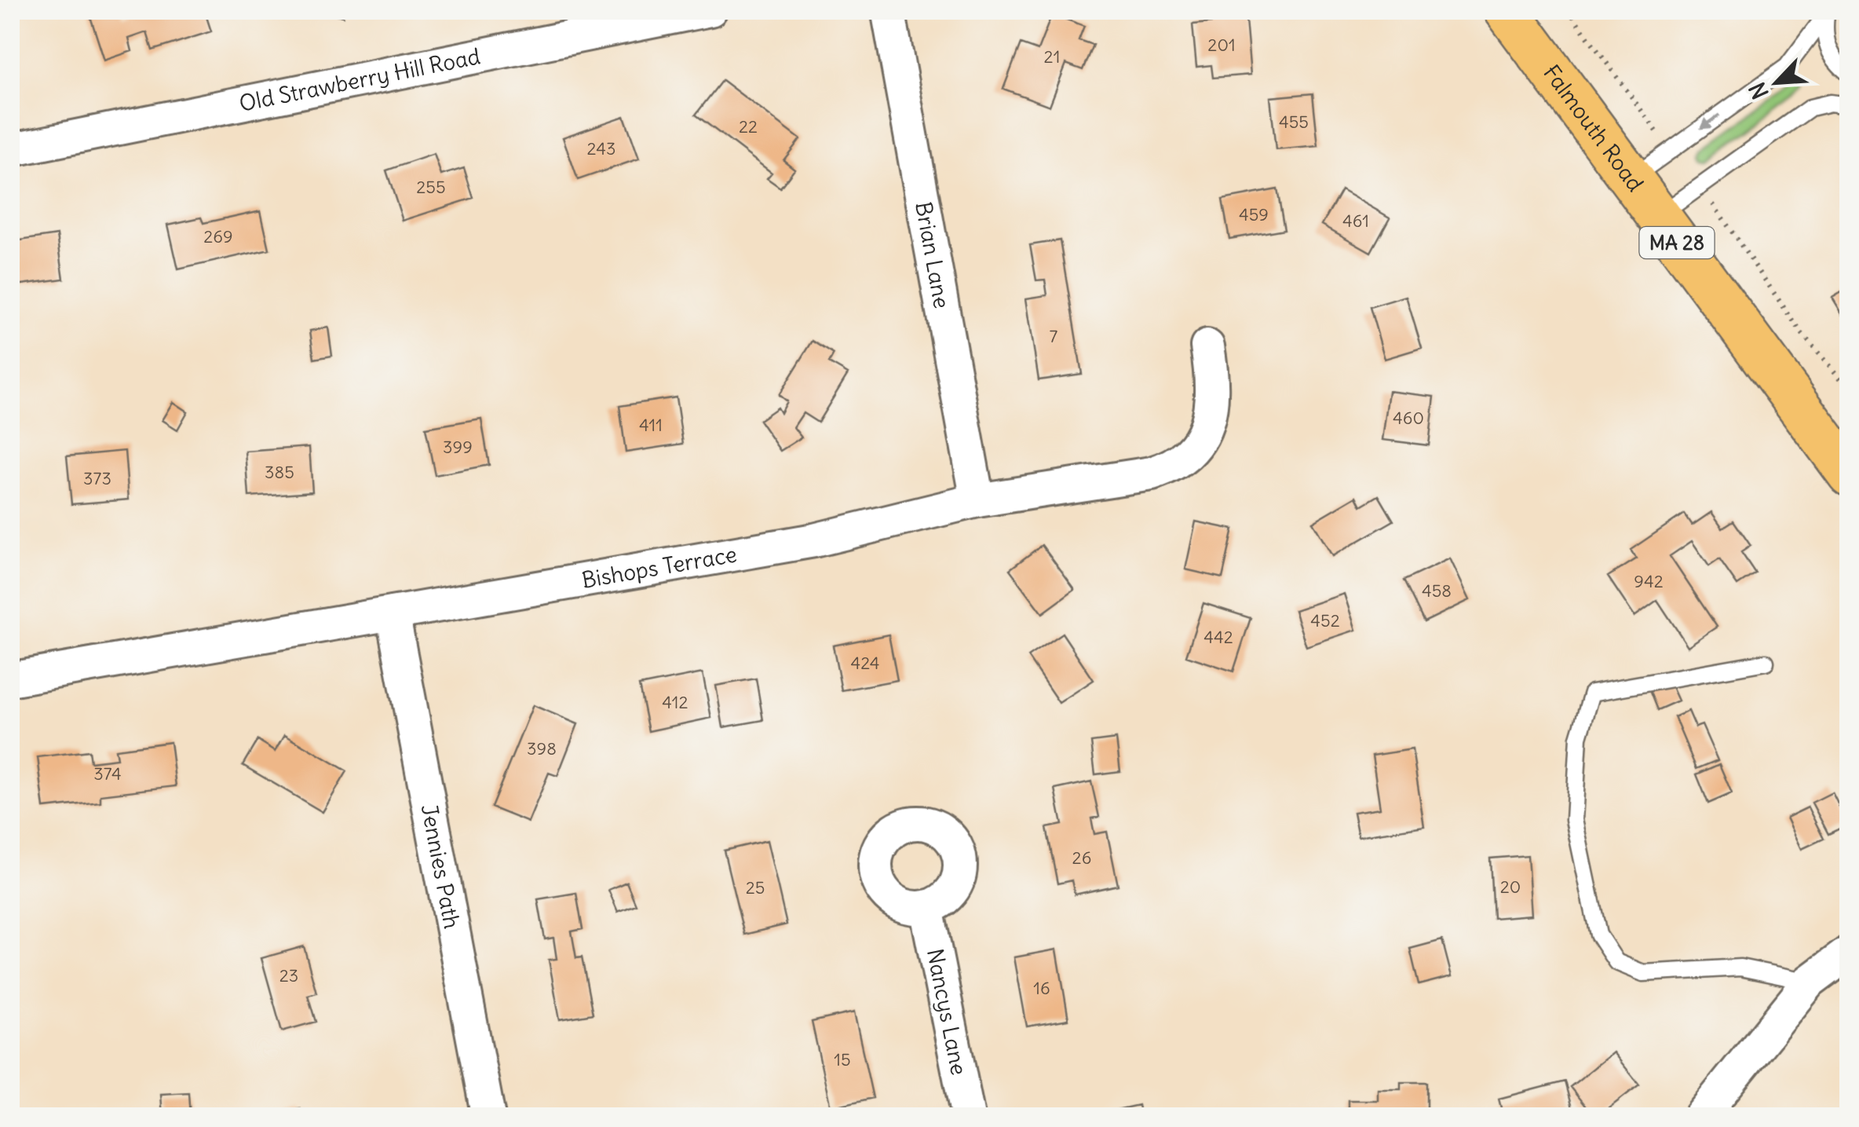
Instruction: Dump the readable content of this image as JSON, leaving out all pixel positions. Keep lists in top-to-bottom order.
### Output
{
  "streets": {
    "main road": ["Falmouth Road", "MA 28"],
    "street": [
      "Old Strawberry Hill Road",
      "Brian Lane",
      "Bishops Terrace",
      "Jennies Path",
      "Nancys Lane"
    ]
  },
  "crossings": [
    ["Brian Lane", "Bishops Terrace"],
    ["Bishops Terrace", "Jennies Path"]
  ],
  "house_numbers": [
    "201",
    "21",
    "455",
    "22",
    "243",
    "255",
    "459",
    "461",
    "269",
    "7",
    "460",
    "411",
    "399",
    "385",
    "373",
    "942",
    "458",
    "452",
    "442",
    "424",
    "412",
    "398",
    "374",
    "26",
    "20",
    "25",
    "23",
    "16",
    "15"
  ],
  "north": "bottom left"
}
